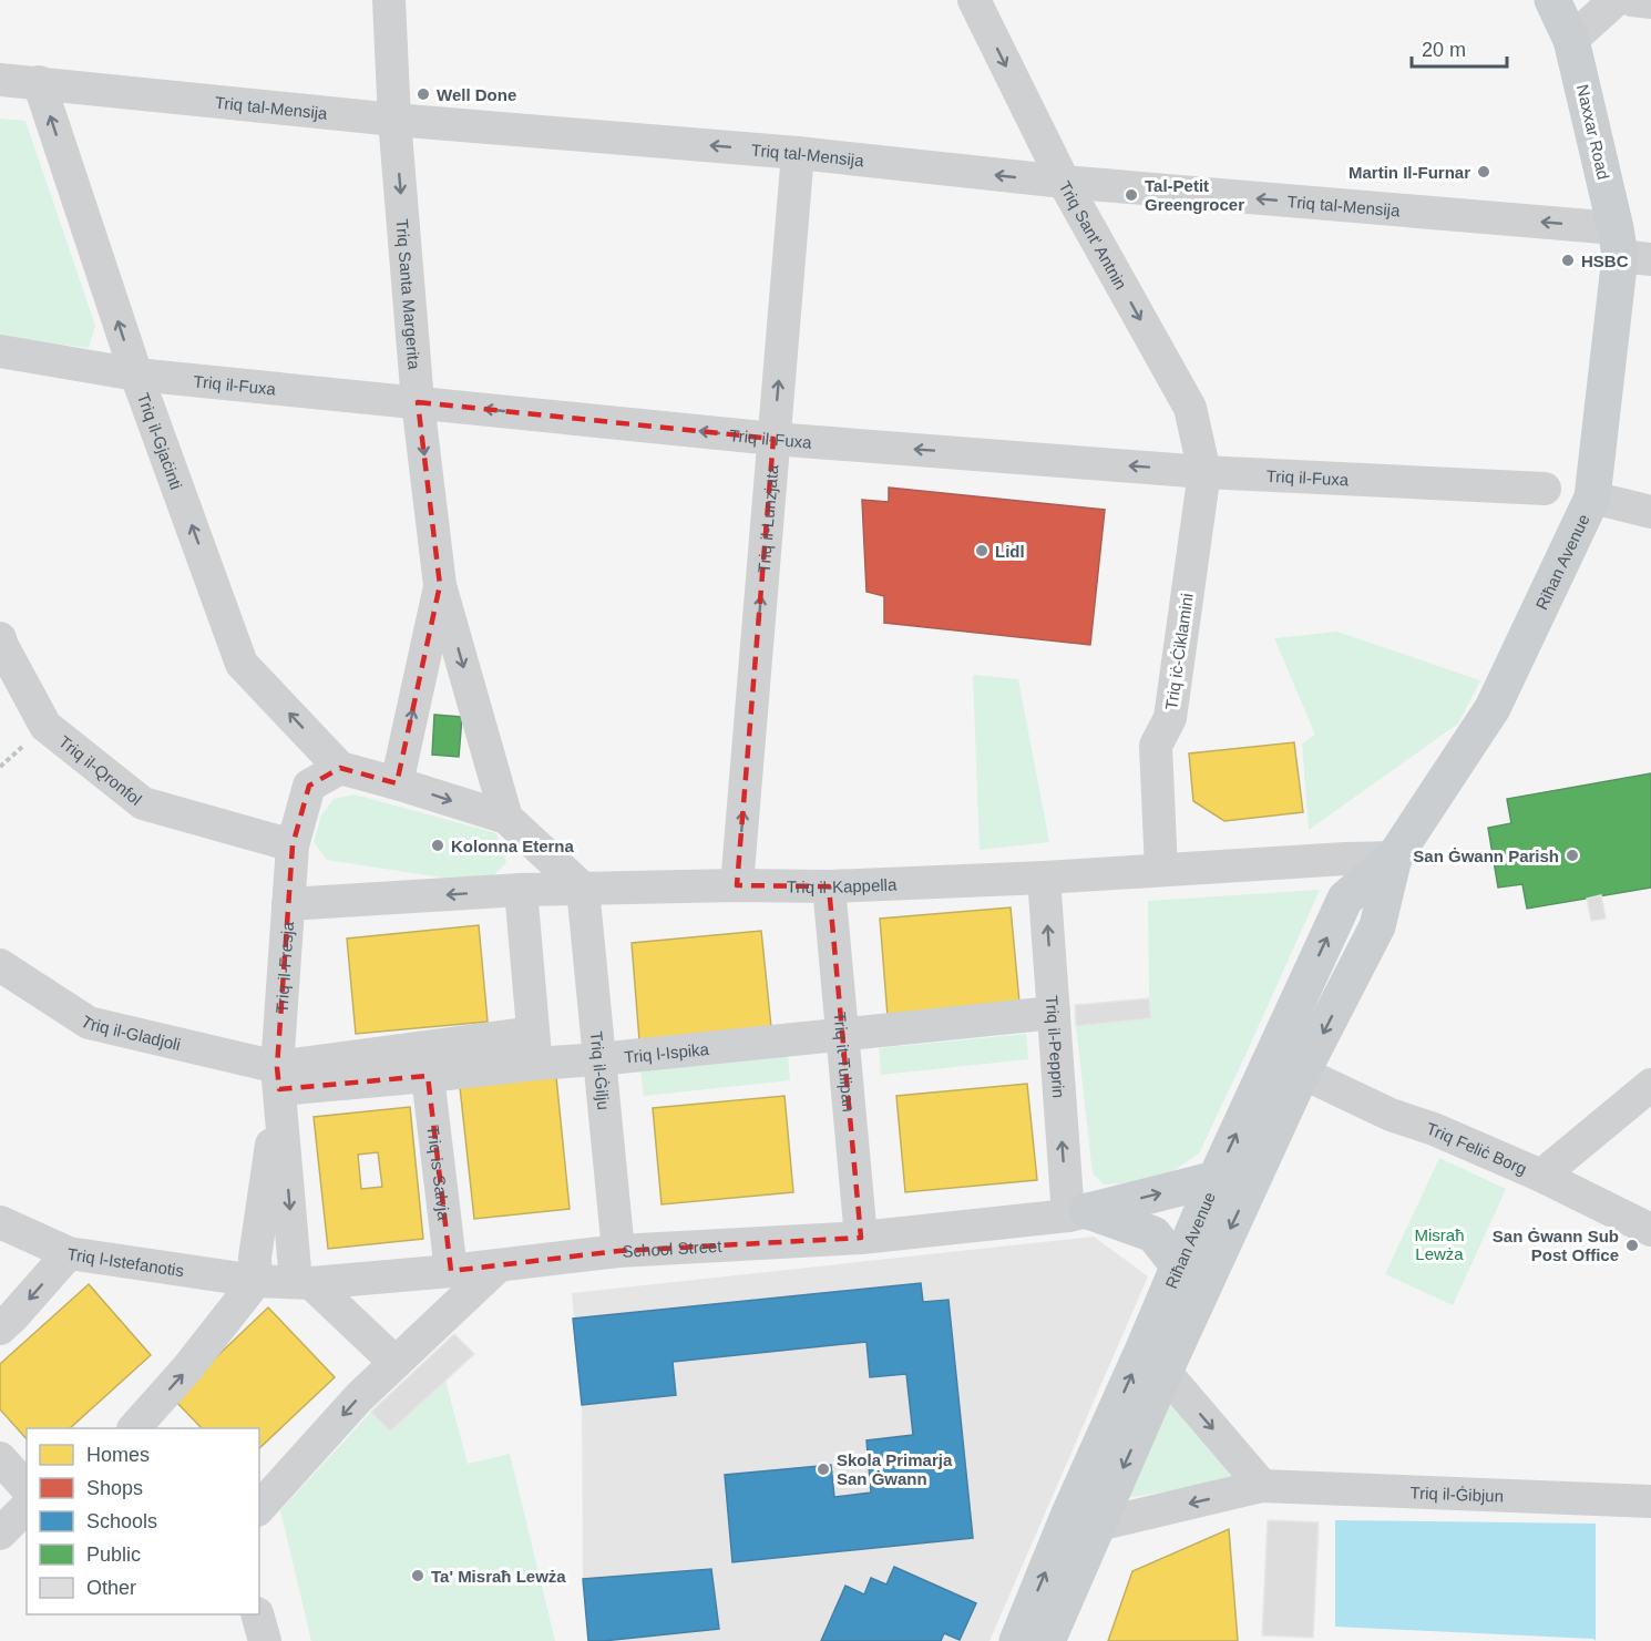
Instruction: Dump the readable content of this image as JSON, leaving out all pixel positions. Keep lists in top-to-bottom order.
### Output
{
  "streets": {
    "main road": ["Naxxar Road", "Riħan Avenue"],
    "street": [
      "Triq tal-Mensija",
      "Triq Sant' Antnin",
      "Triq Santa Margerita",
      "Triq il-Fuxa",
      "Triq il-Gjaċinti",
      "Triq il-Lunzjata",
      "Triq iċ-Ċiklamini",
      "Triq il-Qronfol",
      "Triq il-Kappella",
      "Triq il-Fresja",
      "Triq il-Gladjoli",
      "Triq il-Pepprin",
      "Triq l-Ispika",
      "Triq it-Tulipan",
      "Triq il-Ġilju",
      "Triq Feliċ Borg",
      "Triq is-Salvja",
      "School Street",
      "Triq l-Istefanotis",
      "Triq il-Ġibjun"
    ]
  },
  "crossings": [
    ["Triq tal-Mensija", "Naxxar Road"],
    ["Triq tal-Mensija", "Triq Sant' Antnin"],
    ["Triq tal-Mensija", "Triq Santa Margerita"],
    ["Triq tal-Mensija", "Triq il-Gjaċinti"],
    ["Triq tal-Mensija", "Triq il-Lunzjata"],
    ["Triq tal-Mensija", "Riħan Avenue"],
    ["Naxxar Road", "Riħan Avenue"],
    ["Triq Sant' Antnin", "Triq il-Fuxa"],
    ["Triq Sant' Antnin", "Triq iċ-Ċiklamini"],
    ["Triq Santa Margerita", "Triq il-Fuxa"],
    ["Triq il-Fuxa", "Triq il-Gjaċinti"],
    ["Triq il-Fuxa", "Triq il-Lunzjata"],
    ["Triq il-Fuxa", "Triq iċ-Ċiklamini"],
    ["Triq il-Lunzjata", "Triq il-Kappella"],
    ["Riħan Avenue", "Triq il-Kappella"],
    ["Riħan Avenue", "Triq Feliċ Borg"],
    ["Riħan Avenue", "Triq il-Ġibjun"],
    ["Triq iċ-Ċiklamini", "Triq il-Kappella"],
    ["Triq il-Qronfol", "Triq il-Fresja"],
    ["Triq il-Kappella", "Triq il-Fresja"],
    ["Triq il-Kappella", "Triq il-Pepprin"],
    ["Triq il-Kappella", "Triq it-Tulipan"],
    ["Triq il-Kappella", "Triq il-Ġilju"],
    ["Triq il-Fresja", "Triq il-Gladjoli"],
    ["Triq il-Fresja", "Triq l-Ispika"],
    ["Triq il-Fresja", "School Street"],
    ["Triq il-Fresja", "Triq l-Istefanotis"],
    ["Triq il-Gladjoli", "Triq l-Ispika"],
    ["Triq il-Pepprin", "Triq l-Ispika"],
    ["Triq il-Pepprin", "School Street"],
    ["Triq l-Ispika", "Triq it-Tulipan"],
    ["Triq l-Ispika", "Triq il-Ġilju"],
    ["Triq l-Ispika", "Triq is-Salvja"],
    ["Triq it-Tulipan", "School Street"],
    ["Triq il-Ġilju", "School Street"],
    ["Triq is-Salvja", "School Street"],
    ["School Street", "Triq l-Istefanotis"]
  ],
  "one_way": [
    "Triq tal-Mensija",
    "Triq Sant' Antnin",
    "Triq il-Fuxa",
    "Triq il-Gjaċinti",
    "Triq il-Lunzjata",
    "Triq il-Pepprin"
  ],
  "parks": ["Misraħ Lewża"],
  "places": [
    "Well Done",
    "Martin Il-Furnar",
    "Tal-Petit Greengrocer",
    "HSBC",
    "Lidl",
    "Kolonna Eterna",
    "San Ġwann Parish",
    "San Ġwann Sub Post Office",
    "Skola Primarja San Ġwann",
    "Ta' Misraħ Lewża"
  ],
  "legend": [
    "Homes",
    "Shops",
    "Schools",
    "Public",
    "Other"
  ],
  "scale_bar": "20 m"
}
